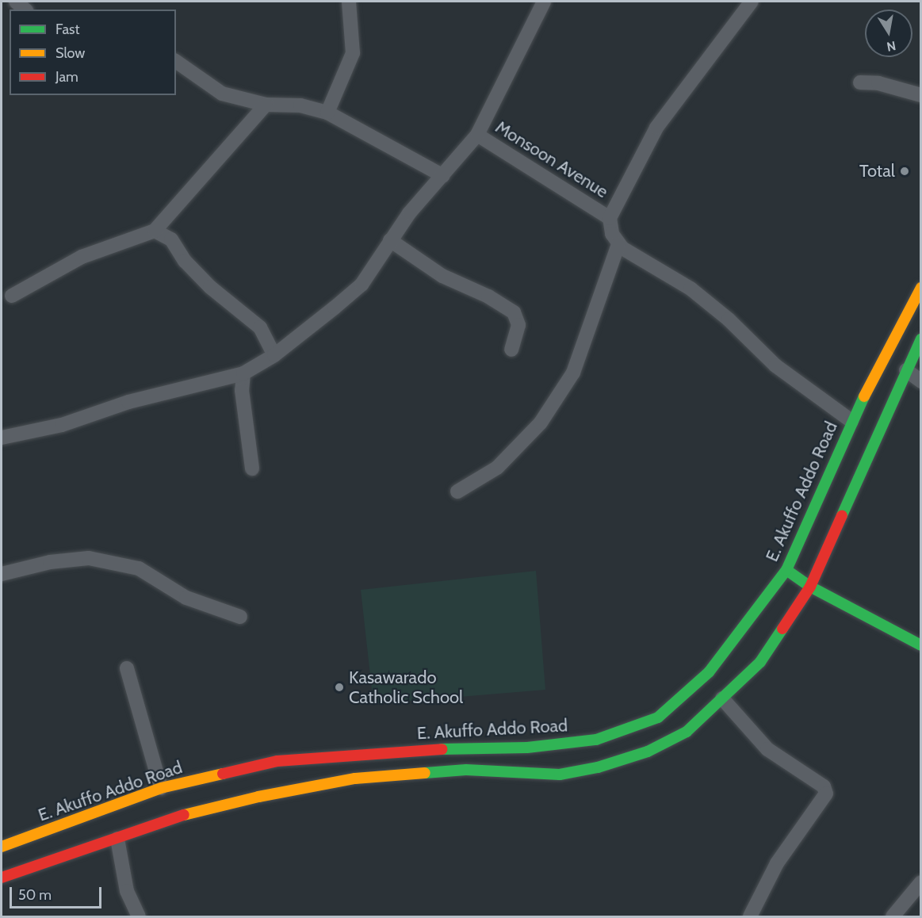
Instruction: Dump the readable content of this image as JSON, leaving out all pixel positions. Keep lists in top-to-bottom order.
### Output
{
  "streets": {
    "main road": ["E. Akuffo Addo Road"],
    "street": ["Monsoon Avenue"]
  },
  "places": ["Total", "Kasawarado Catholic School"],
  "legend": ["Fast", "Slow", "Jam"],
  "scale_bar": "50 m",
  "north": "bottom"
}
